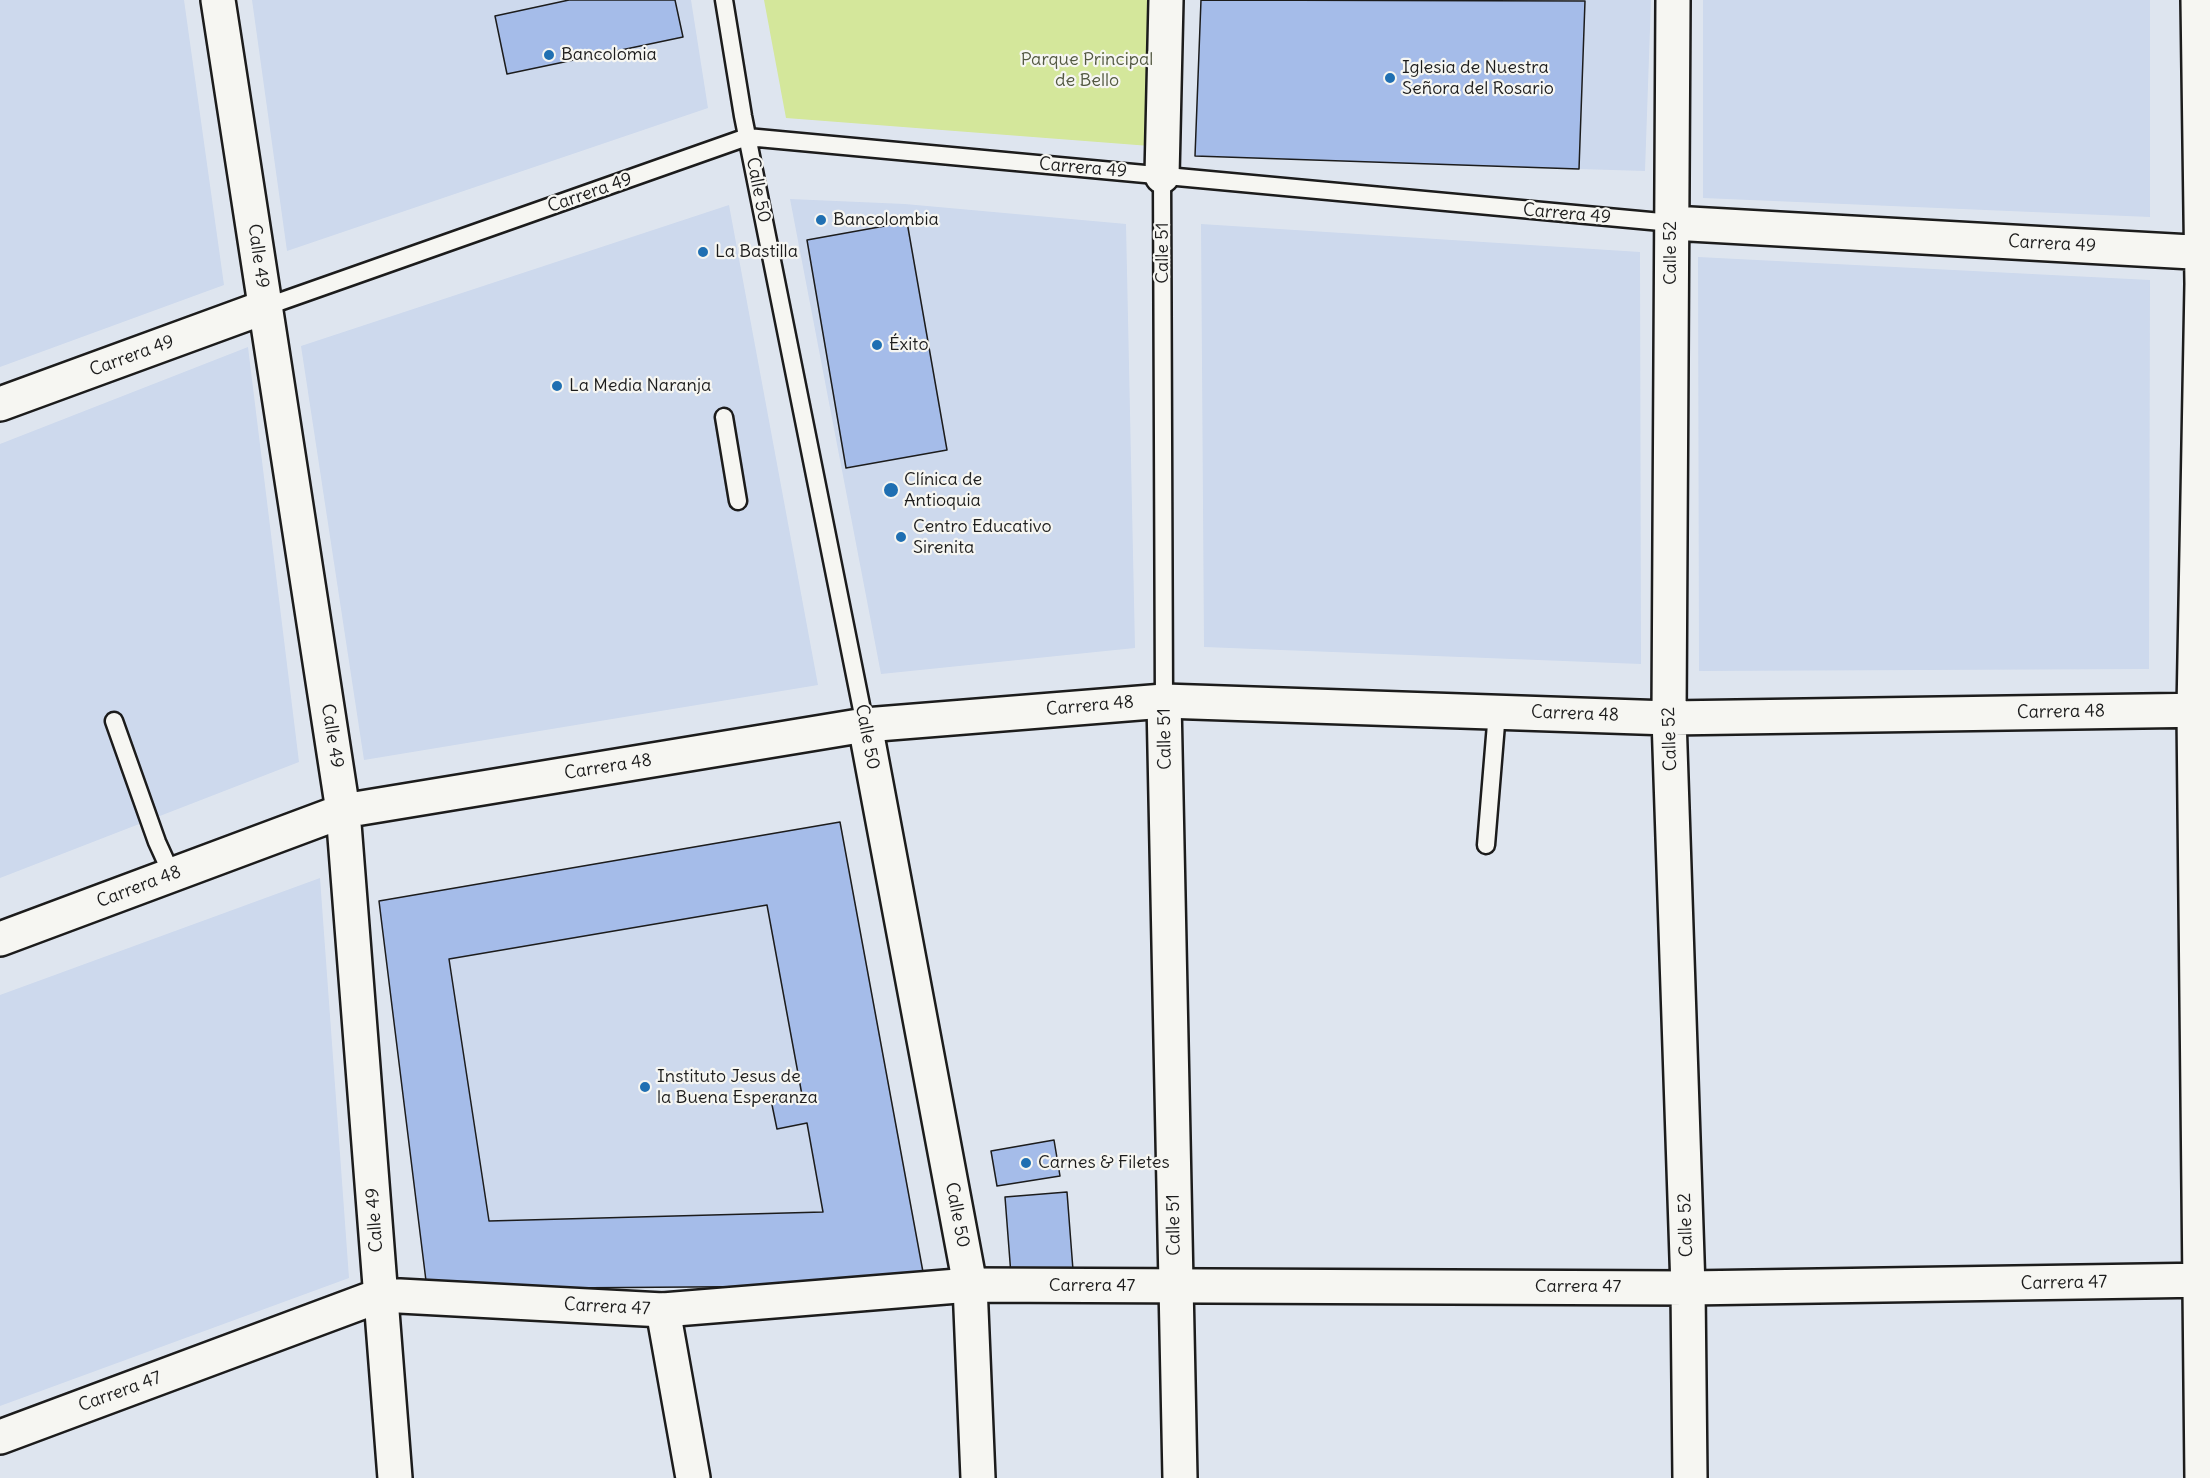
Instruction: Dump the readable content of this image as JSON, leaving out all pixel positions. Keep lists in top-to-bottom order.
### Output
{
  "streets": {
    "street": [
      "Carrera 49",
      "Calle 50",
      "Calle 51",
      "Calle 52",
      "Calle 49",
      "Carrera 48",
      "Carrera 47"
    ]
  },
  "crossings": [
    ["Carrera 49", "Calle 50"],
    ["Carrera 49", "Calle 51"],
    ["Carrera 49", "Calle 52"],
    ["Carrera 49", "Calle 49"],
    ["Calle 50", "Carrera 48"],
    ["Calle 50", "Carrera 47"],
    ["Calle 51", "Carrera 48"],
    ["Calle 51", "Carrera 47"],
    ["Calle 52", "Carrera 48"],
    ["Calle 52", "Carrera 47"],
    ["Calle 49", "Carrera 48"],
    ["Calle 49", "Carrera 47"]
  ],
  "parks": ["Parque Principal de Bello"],
  "places": [
    "Bancolomia",
    "Iglesia de Nuestra Señora del Rosario",
    "Bancolombia",
    "La Bastilla",
    "Éxito",
    "La Media Naranja",
    "Clínica de Antioquia",
    "Centro Educativo Sirenita",
    "Instituto Jesus de la Buena Esperanza",
    "Carnes & Filetes"
  ]
}
